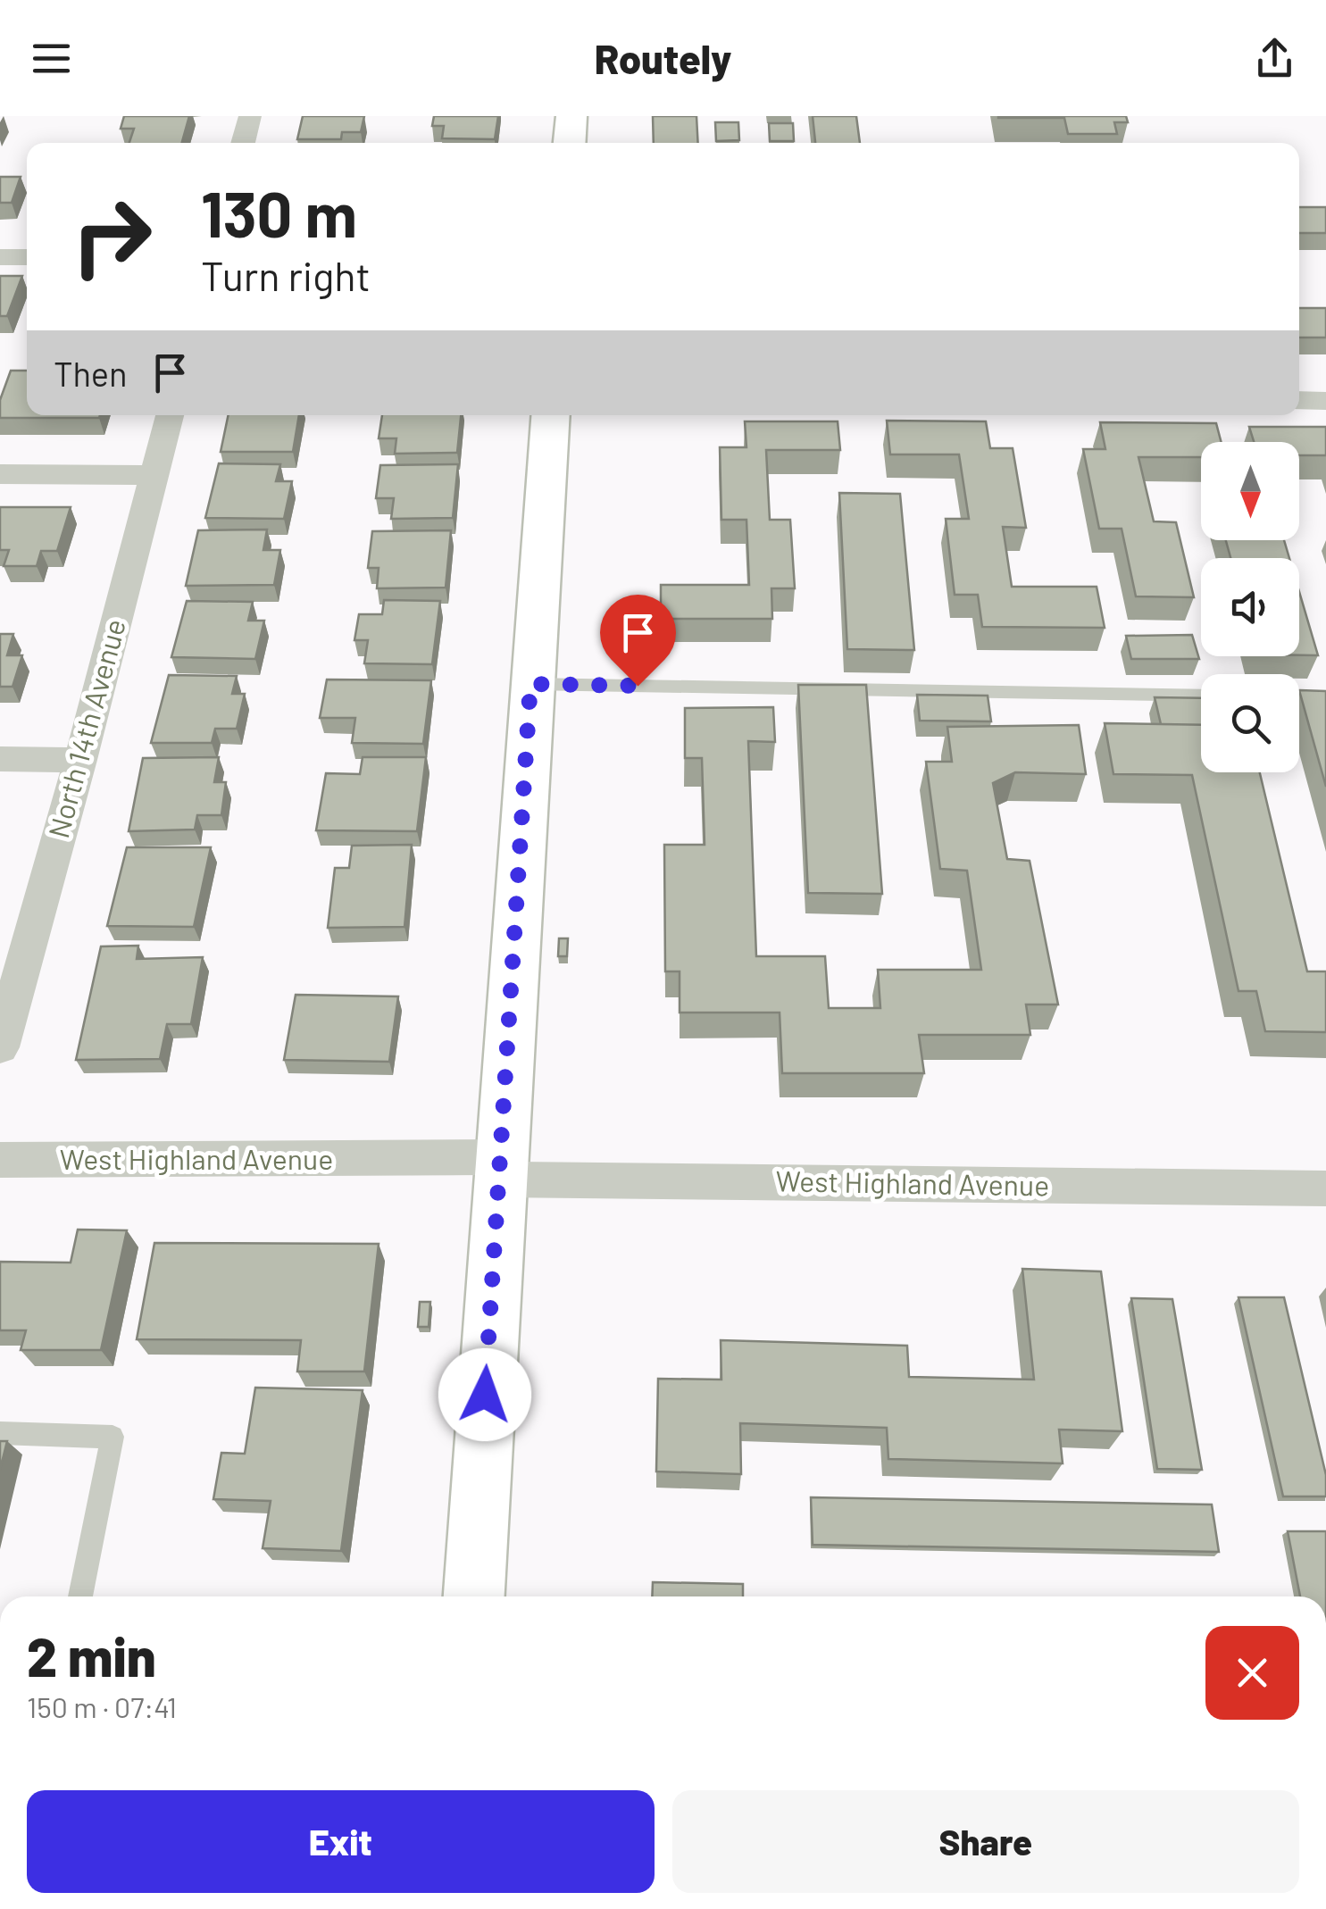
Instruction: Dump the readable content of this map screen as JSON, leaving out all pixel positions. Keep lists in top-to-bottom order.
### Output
{
  "streets": {
    "street": ["North 14th Avenue", "West Highland Avenue"]
  },
  "north": "bottom",
  "page": {
    "header": "Routely",
    "turn": ["130 m", "Turn right"],
    "then": "Then",
    "heading": ["2 min", "150 m · 07:41"],
    "buttons": ["Exit", "Share"]
  }
}
